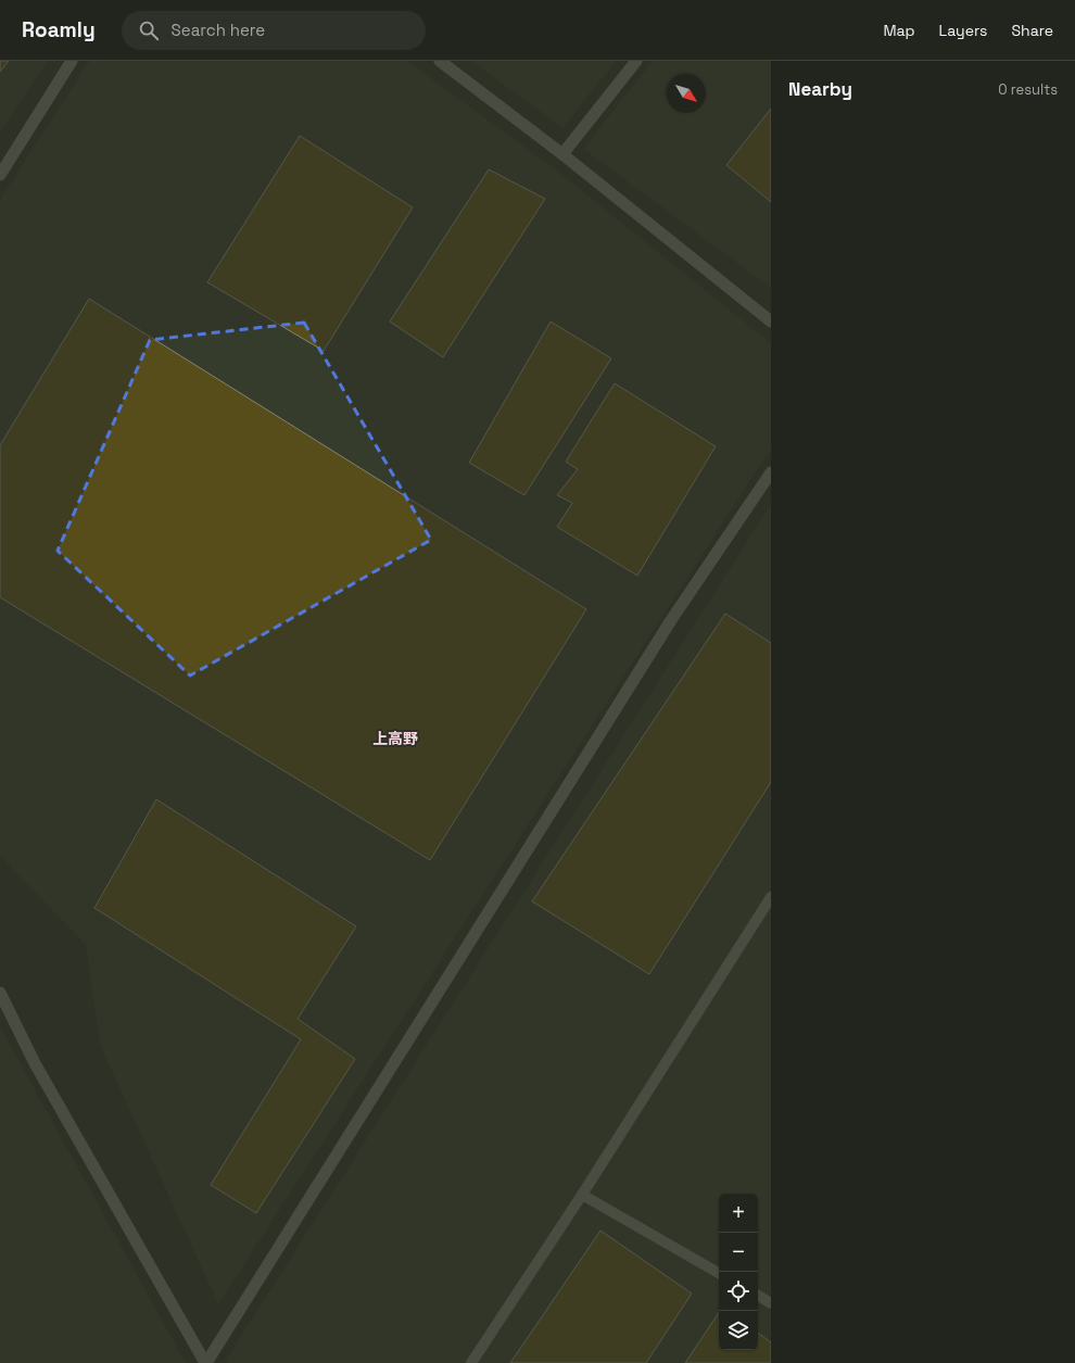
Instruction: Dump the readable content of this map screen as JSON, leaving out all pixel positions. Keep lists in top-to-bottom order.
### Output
{
  "districts": ["上高野"],
  "north": "bottom right",
  "page": {
    "header": "Roamly",
    "search": "Search here",
    "nav": ["Map", "Layers", "Share"],
    "heading": ["Nearby", "0 results"],
    "map_buttons": ["+", "−"]
  }
}
